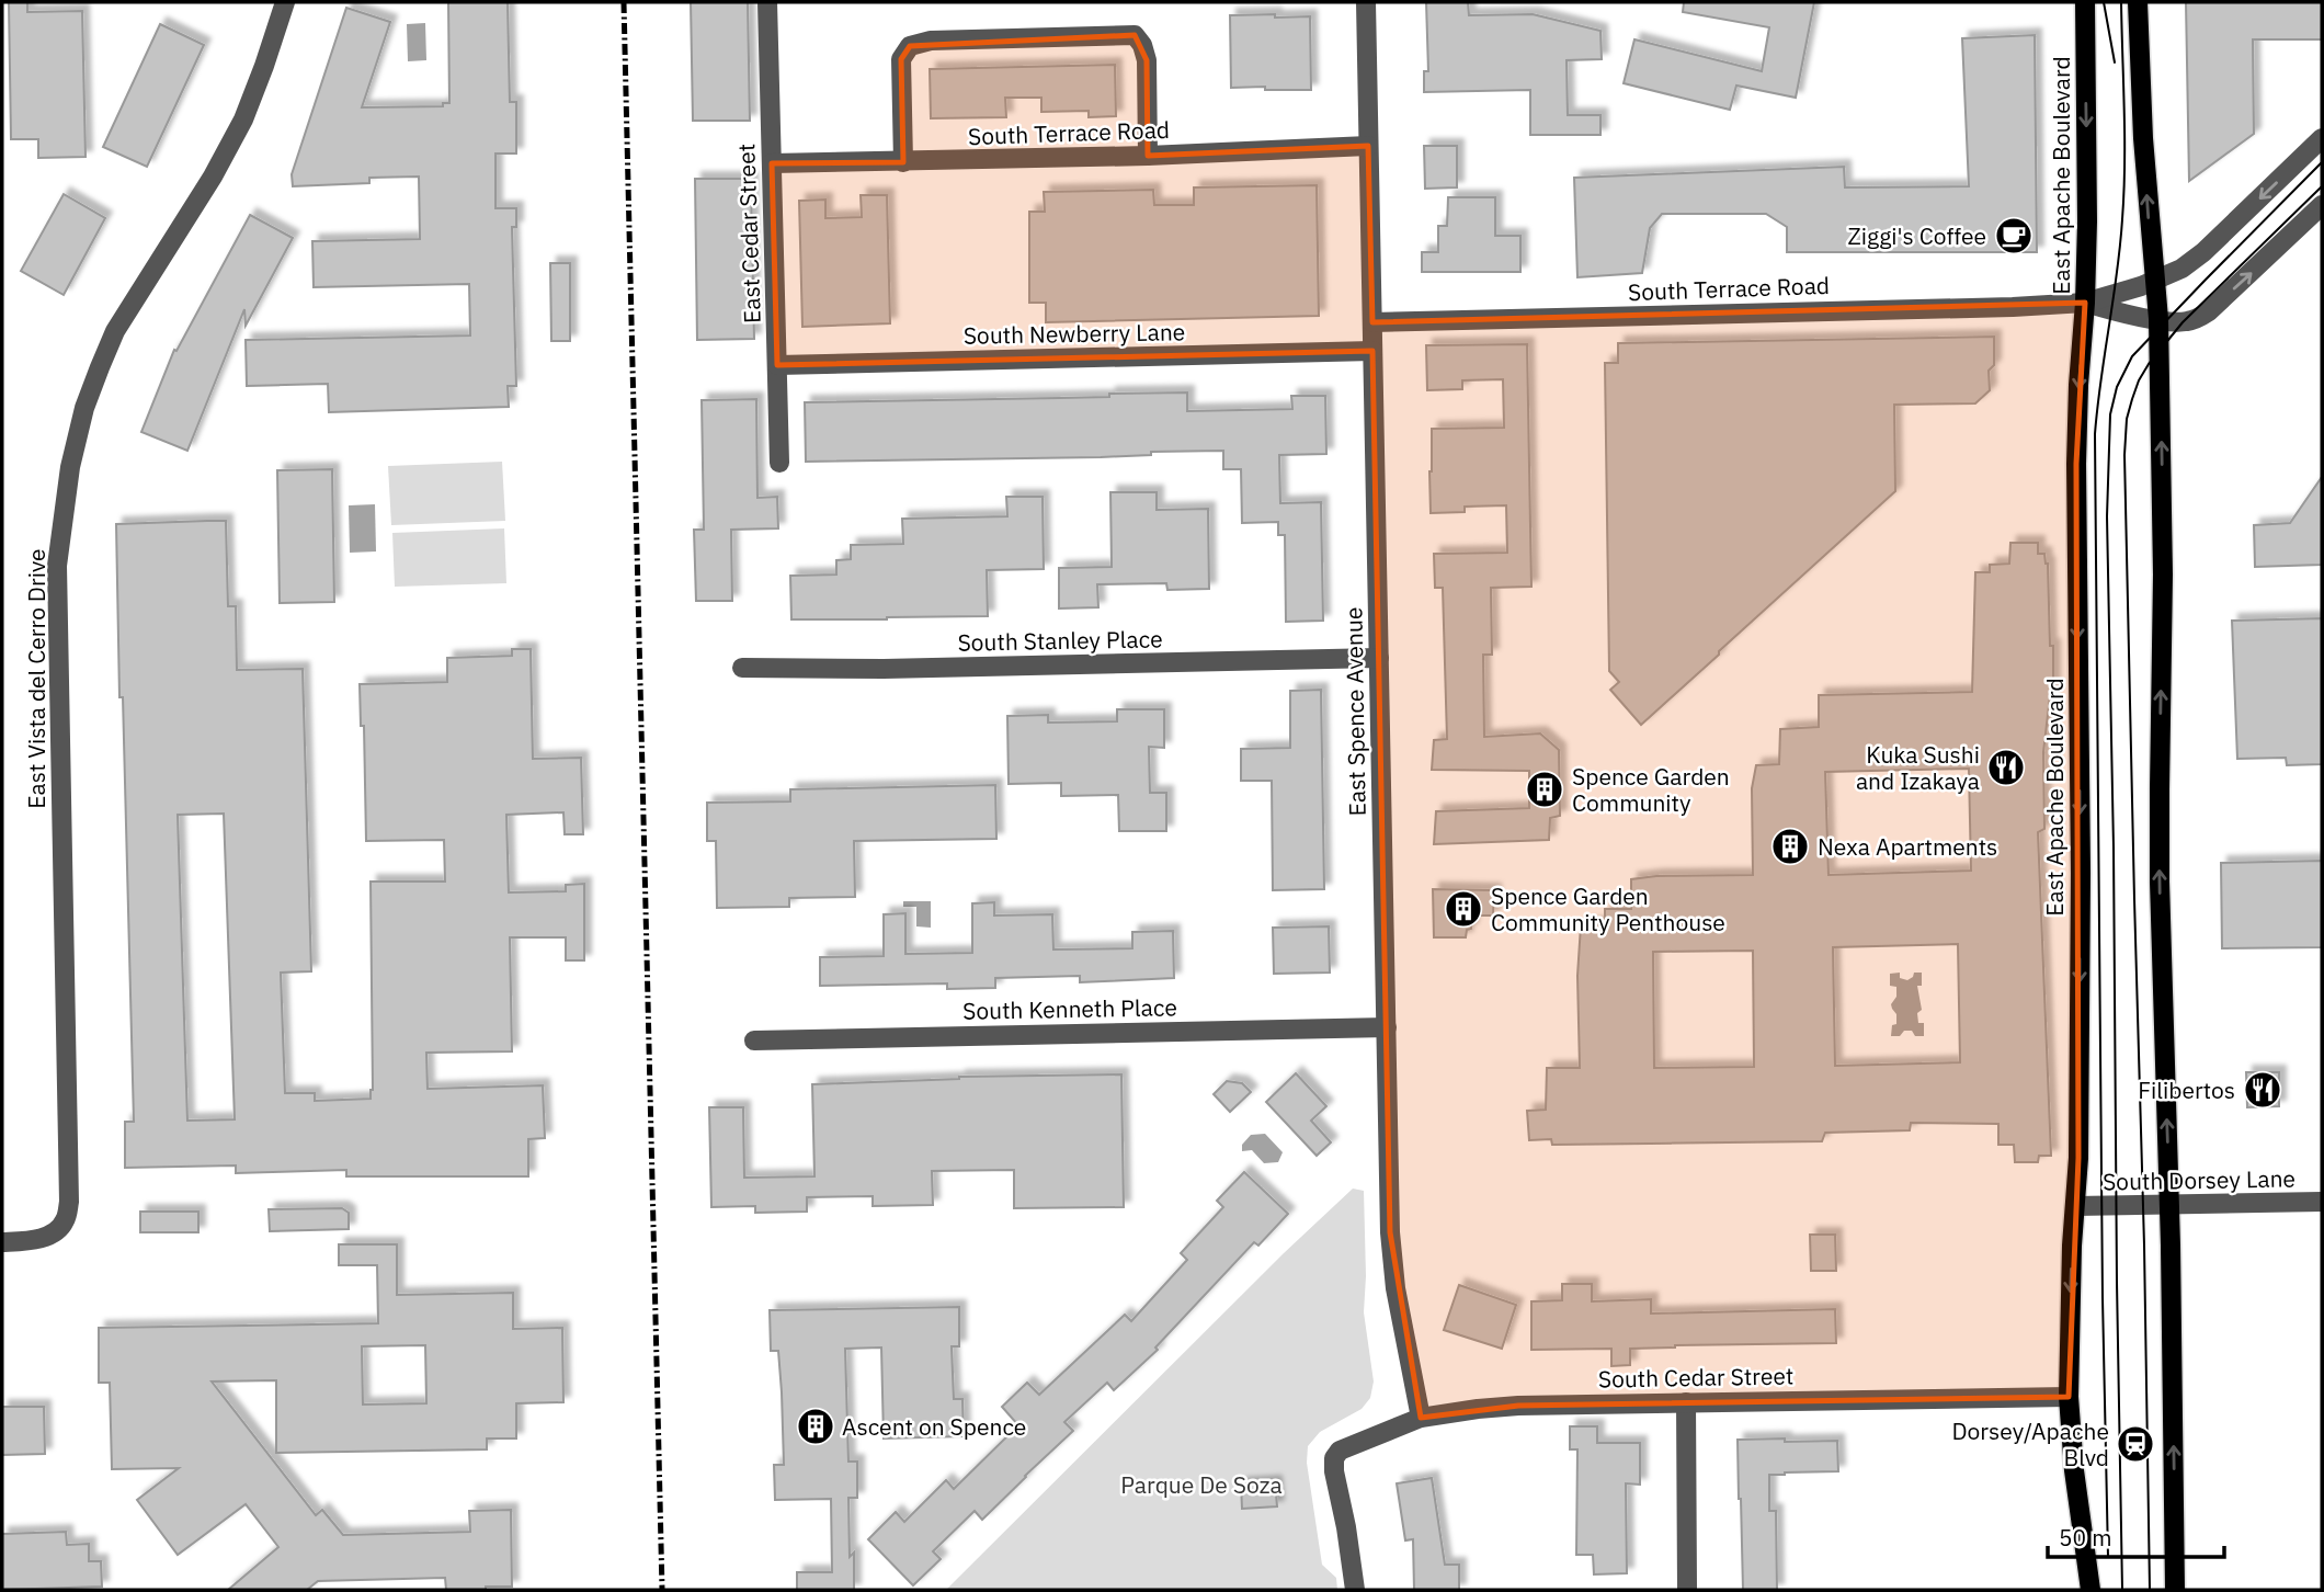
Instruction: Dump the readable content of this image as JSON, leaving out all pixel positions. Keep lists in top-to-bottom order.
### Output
{
  "streets": {
    "main road": ["East Apache Boulevard"],
    "street": [
      "South Terrace Road",
      "East Cedar Street",
      "South Newberry Lane",
      "South Stanley Place",
      "East Vista del Cerro Drive",
      "East Spence Avenue",
      "South Kenneth Place",
      "South Dorsey Lane",
      "South Cedar Street"
    ]
  },
  "crossings": [
    ["South Terrace Road", "East Apache Boulevard"],
    ["South Terrace Road", "East Cedar Street"],
    ["South Terrace Road", "East Spence Avenue"],
    ["East Apache Boulevard", "South Dorsey Lane"],
    ["East Apache Boulevard", "South Cedar Street"],
    ["East Cedar Street", "South Newberry Lane"],
    ["South Newberry Lane", "East Spence Avenue"],
    ["South Stanley Place", "East Spence Avenue"],
    ["East Spence Avenue", "South Kenneth Place"],
    ["East Spence Avenue", "South Cedar Street"]
  ],
  "parks": ["Parque De Soza"],
  "places": {
    "cafe": ["Ziggi's Coffee"],
    "restaurant": ["Kuka Sushi and Izakaya", "Filibertos"],
    "building": [
      "Spence Garden Community",
      "Nexa Apartments",
      "Spence Garden Community Penthouse",
      "Ascent on Spence"
    ],
    "station": ["Dorsey/Apache Blvd"]
  },
  "scale_bar": "50 m"
}
